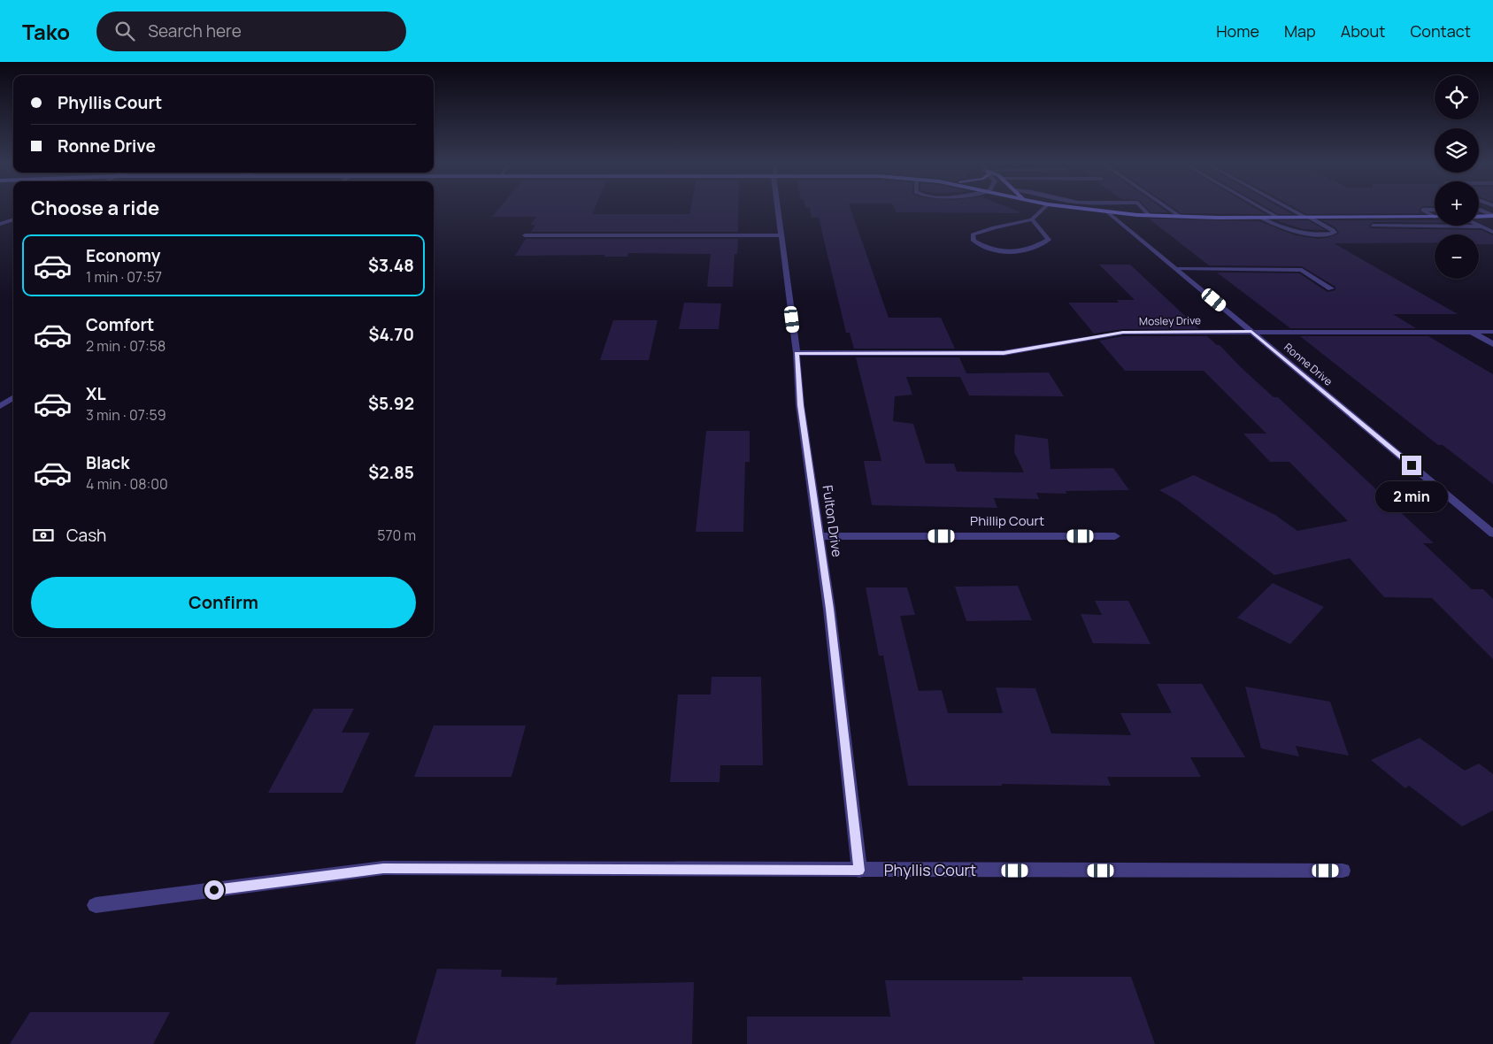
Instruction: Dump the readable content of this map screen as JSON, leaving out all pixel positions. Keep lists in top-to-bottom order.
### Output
{
  "streets": {
    "street": [
      "Mosley Drive",
      "Ronne Drive",
      "Fulton Drive",
      "Phillip Court",
      "Phyllis Court"
    ]
  },
  "crossings": [
    ["Mosley Drive", "Ronne Drive"],
    ["Mosley Drive", "Fulton Drive"],
    ["Fulton Drive", "Phillip Court"],
    ["Fulton Drive", "Phyllis Court"]
  ],
  "page": {
    "header": "Tako",
    "search": "Search here",
    "nav": [
      "Home",
      "Map",
      "About",
      "Contact"
    ],
    "map_buttons": ["+", "−"],
    "banner": ["Phyllis Court", "Ronne Drive"],
    "heading": "Choose a ride",
    "list": [
      {
        "name": "Economy",
        "note": "1 min · 07:57",
        "value": "$3.48"
      },
      {
        "name": "Comfort",
        "note": "2 min · 07:58",
        "value": "$4.70"
      },
      {
        "name": "XL",
        "note": "3 min · 07:59",
        "value": "$5.92"
      },
      {
        "name": "Black",
        "note": "4 min · 08:00",
        "value": "$2.85"
      }
    ],
    "bubble": "2 min",
    "pay": ["Cash", "570 m"],
    "buttons": "Confirm"
  }
}
